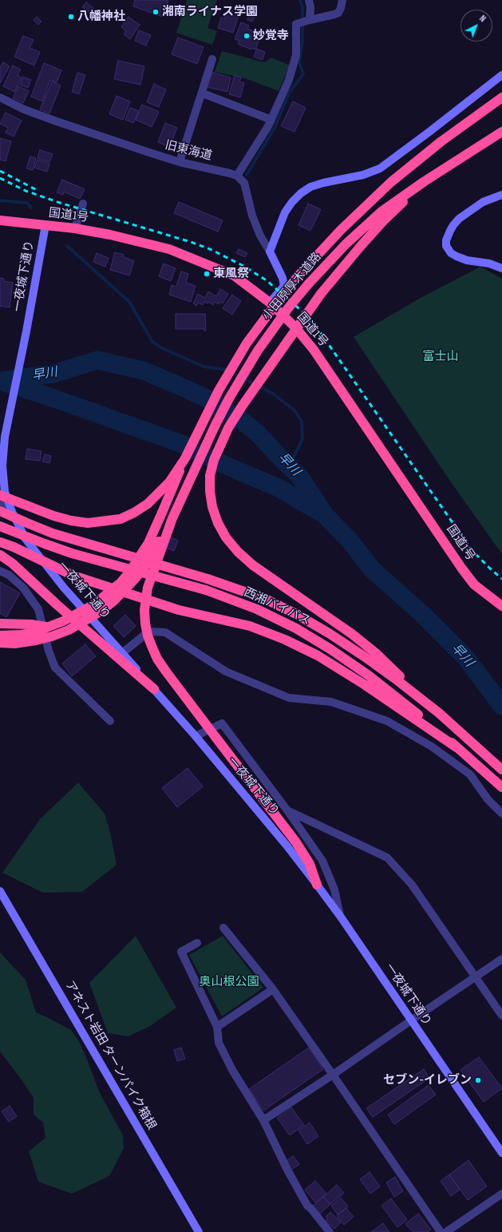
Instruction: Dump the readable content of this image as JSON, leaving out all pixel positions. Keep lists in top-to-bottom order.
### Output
{
  "streets": {
    "highway": ["国道1号", "小田原厚木道路", "西湘バイパス"],
    "street": ["旧東海道", "一夜城下通り", "アネスト岩田 ターンパイク箱根"]
  },
  "crossings": [
    ["国道1号", "一夜城下通り"]
  ],
  "water": ["早川"],
  "parks": ["富士山", "奥山根公園"],
  "places": [
    "湘南ライナス学園",
    "八幡神社",
    "妙覚寺",
    "東風祭",
    "セブン-イレブン"
  ],
  "north": "top right"
}
